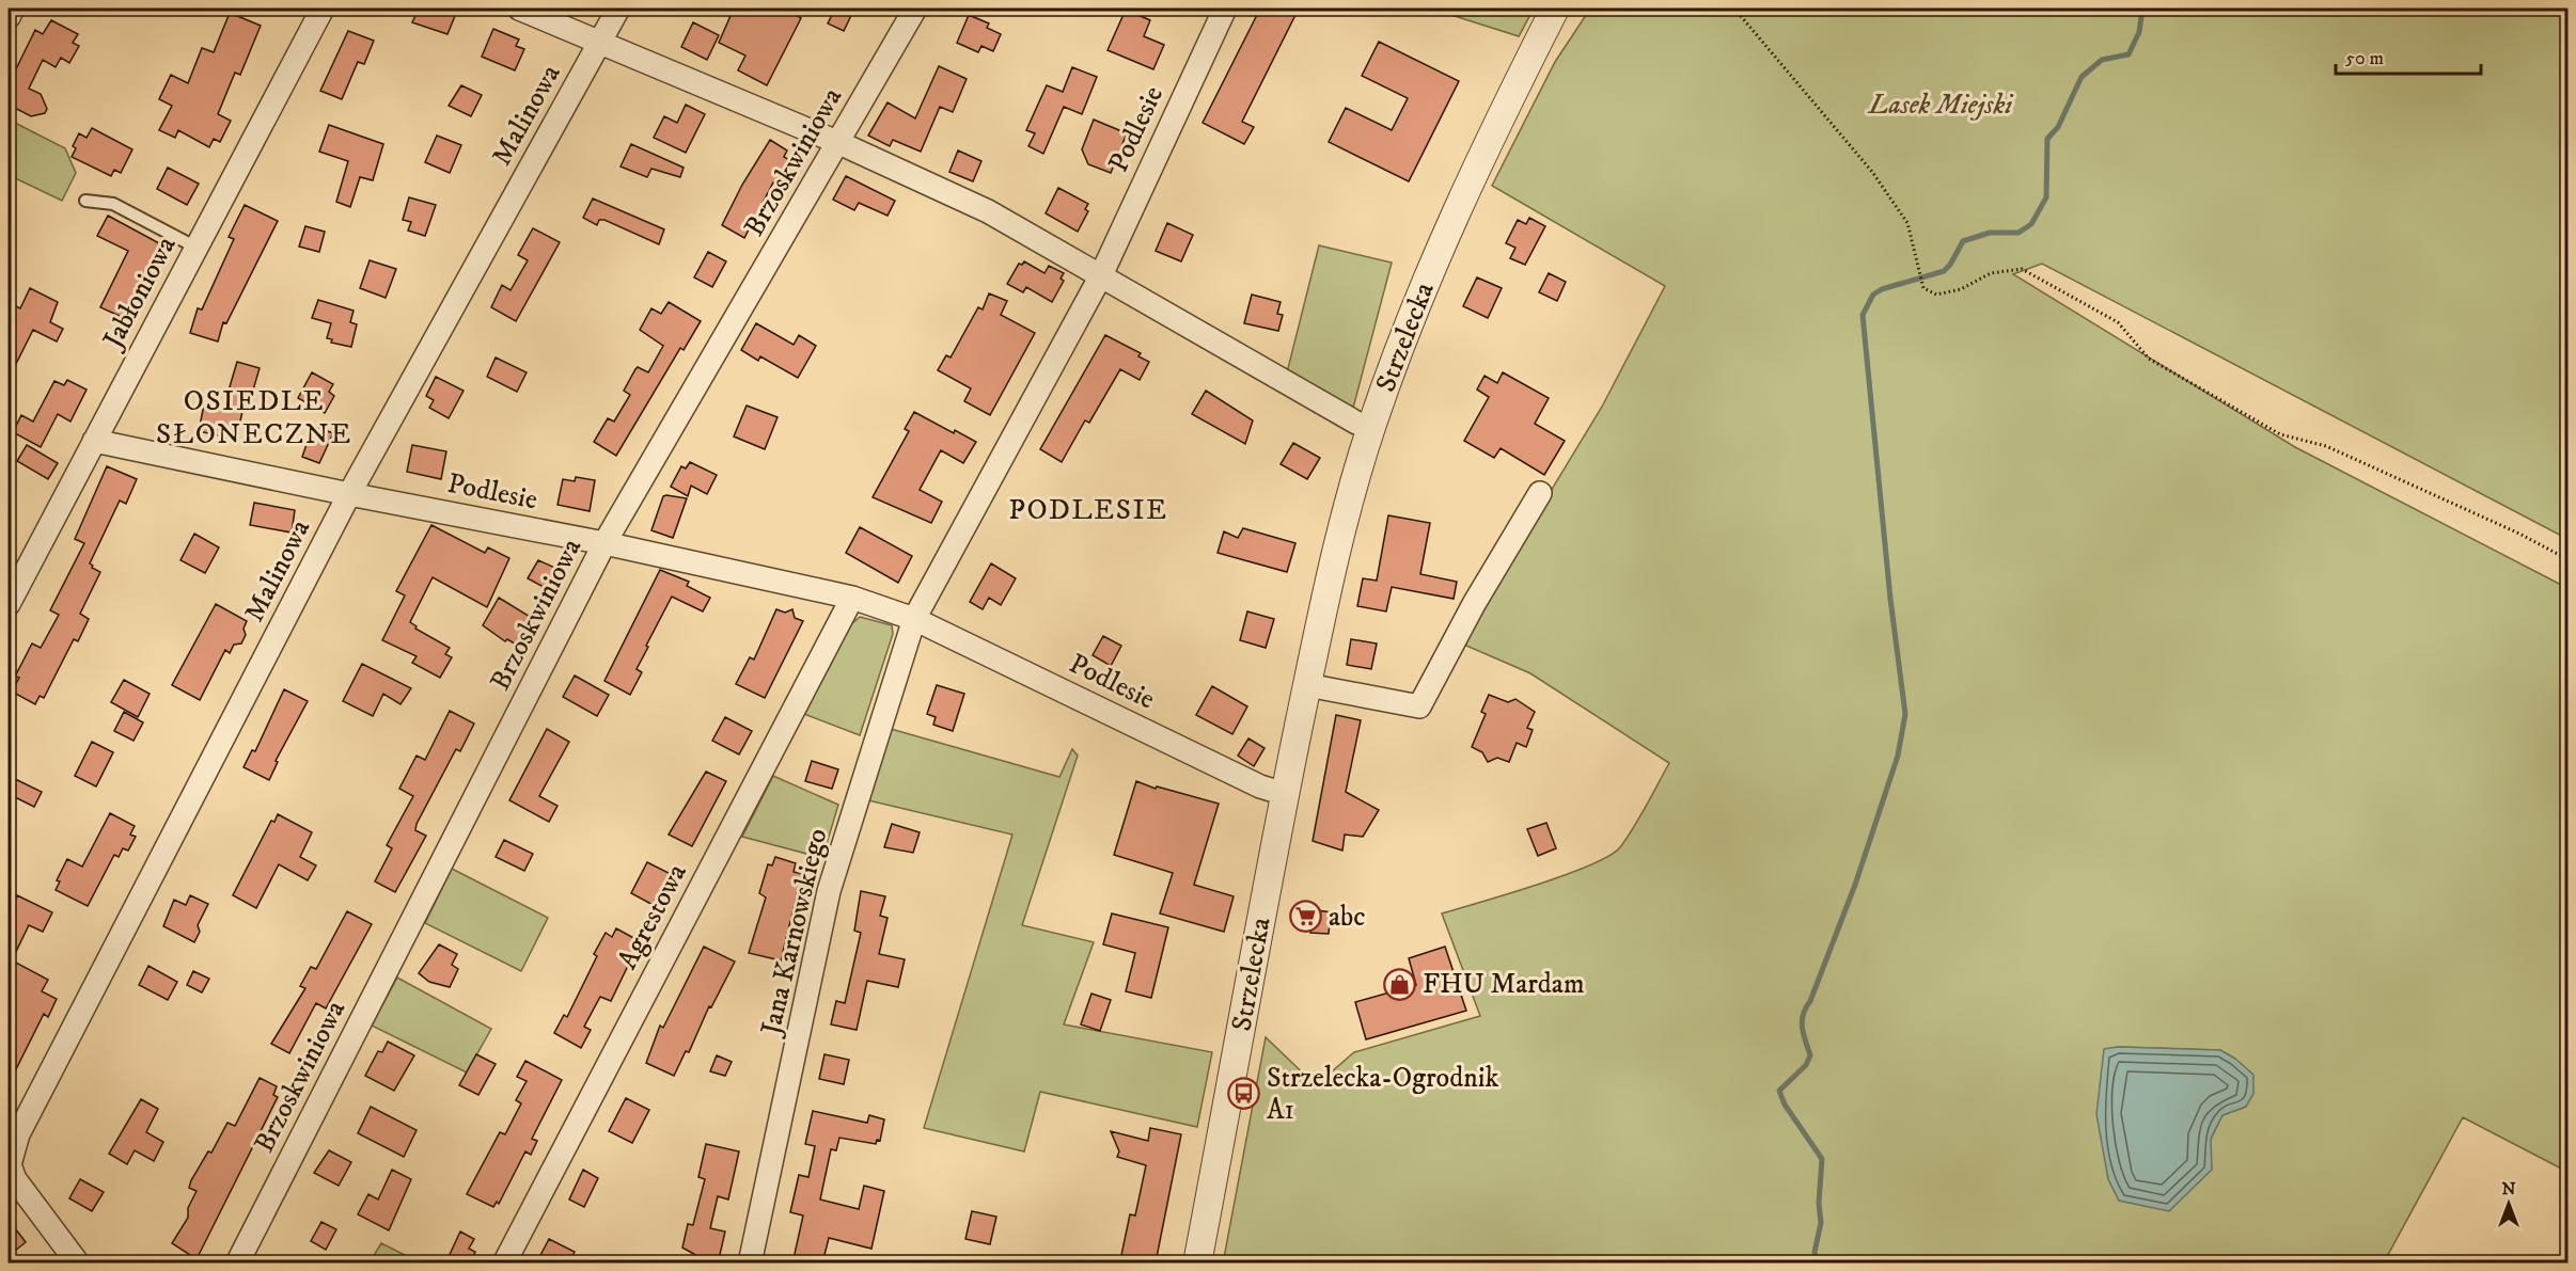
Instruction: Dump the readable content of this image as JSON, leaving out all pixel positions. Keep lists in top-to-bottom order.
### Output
{
  "streets": {
    "street": [
      "Malinowa",
      "Podlesie",
      "Brzoskwiniowa",
      "Jabłoniowa",
      "Strzelecka",
      "Agrestowa",
      "Jana Karnowskiego"
    ]
  },
  "crossings": [
    ["Malinowa", "Podlesie"],
    ["Podlesie", "Brzoskwiniowa"],
    ["Podlesie", "Jabłoniowa"],
    ["Podlesie", "Strzelecka"],
    ["Podlesie", "Agrestowa"],
    ["Podlesie", "Jana Karnowskiego"]
  ],
  "districts": ["OSIEDLE SŁONECZNE", "PODLESIE"],
  "parks": ["Lasek Miejski"],
  "places": {
    "supermarket": ["abc"],
    "shop": ["FHU Mardam"],
    "bus stop": ["Strzelecka-Ogrodnik A1"]
  },
  "scale_bar": "50 m",
  "north": "top"
}
